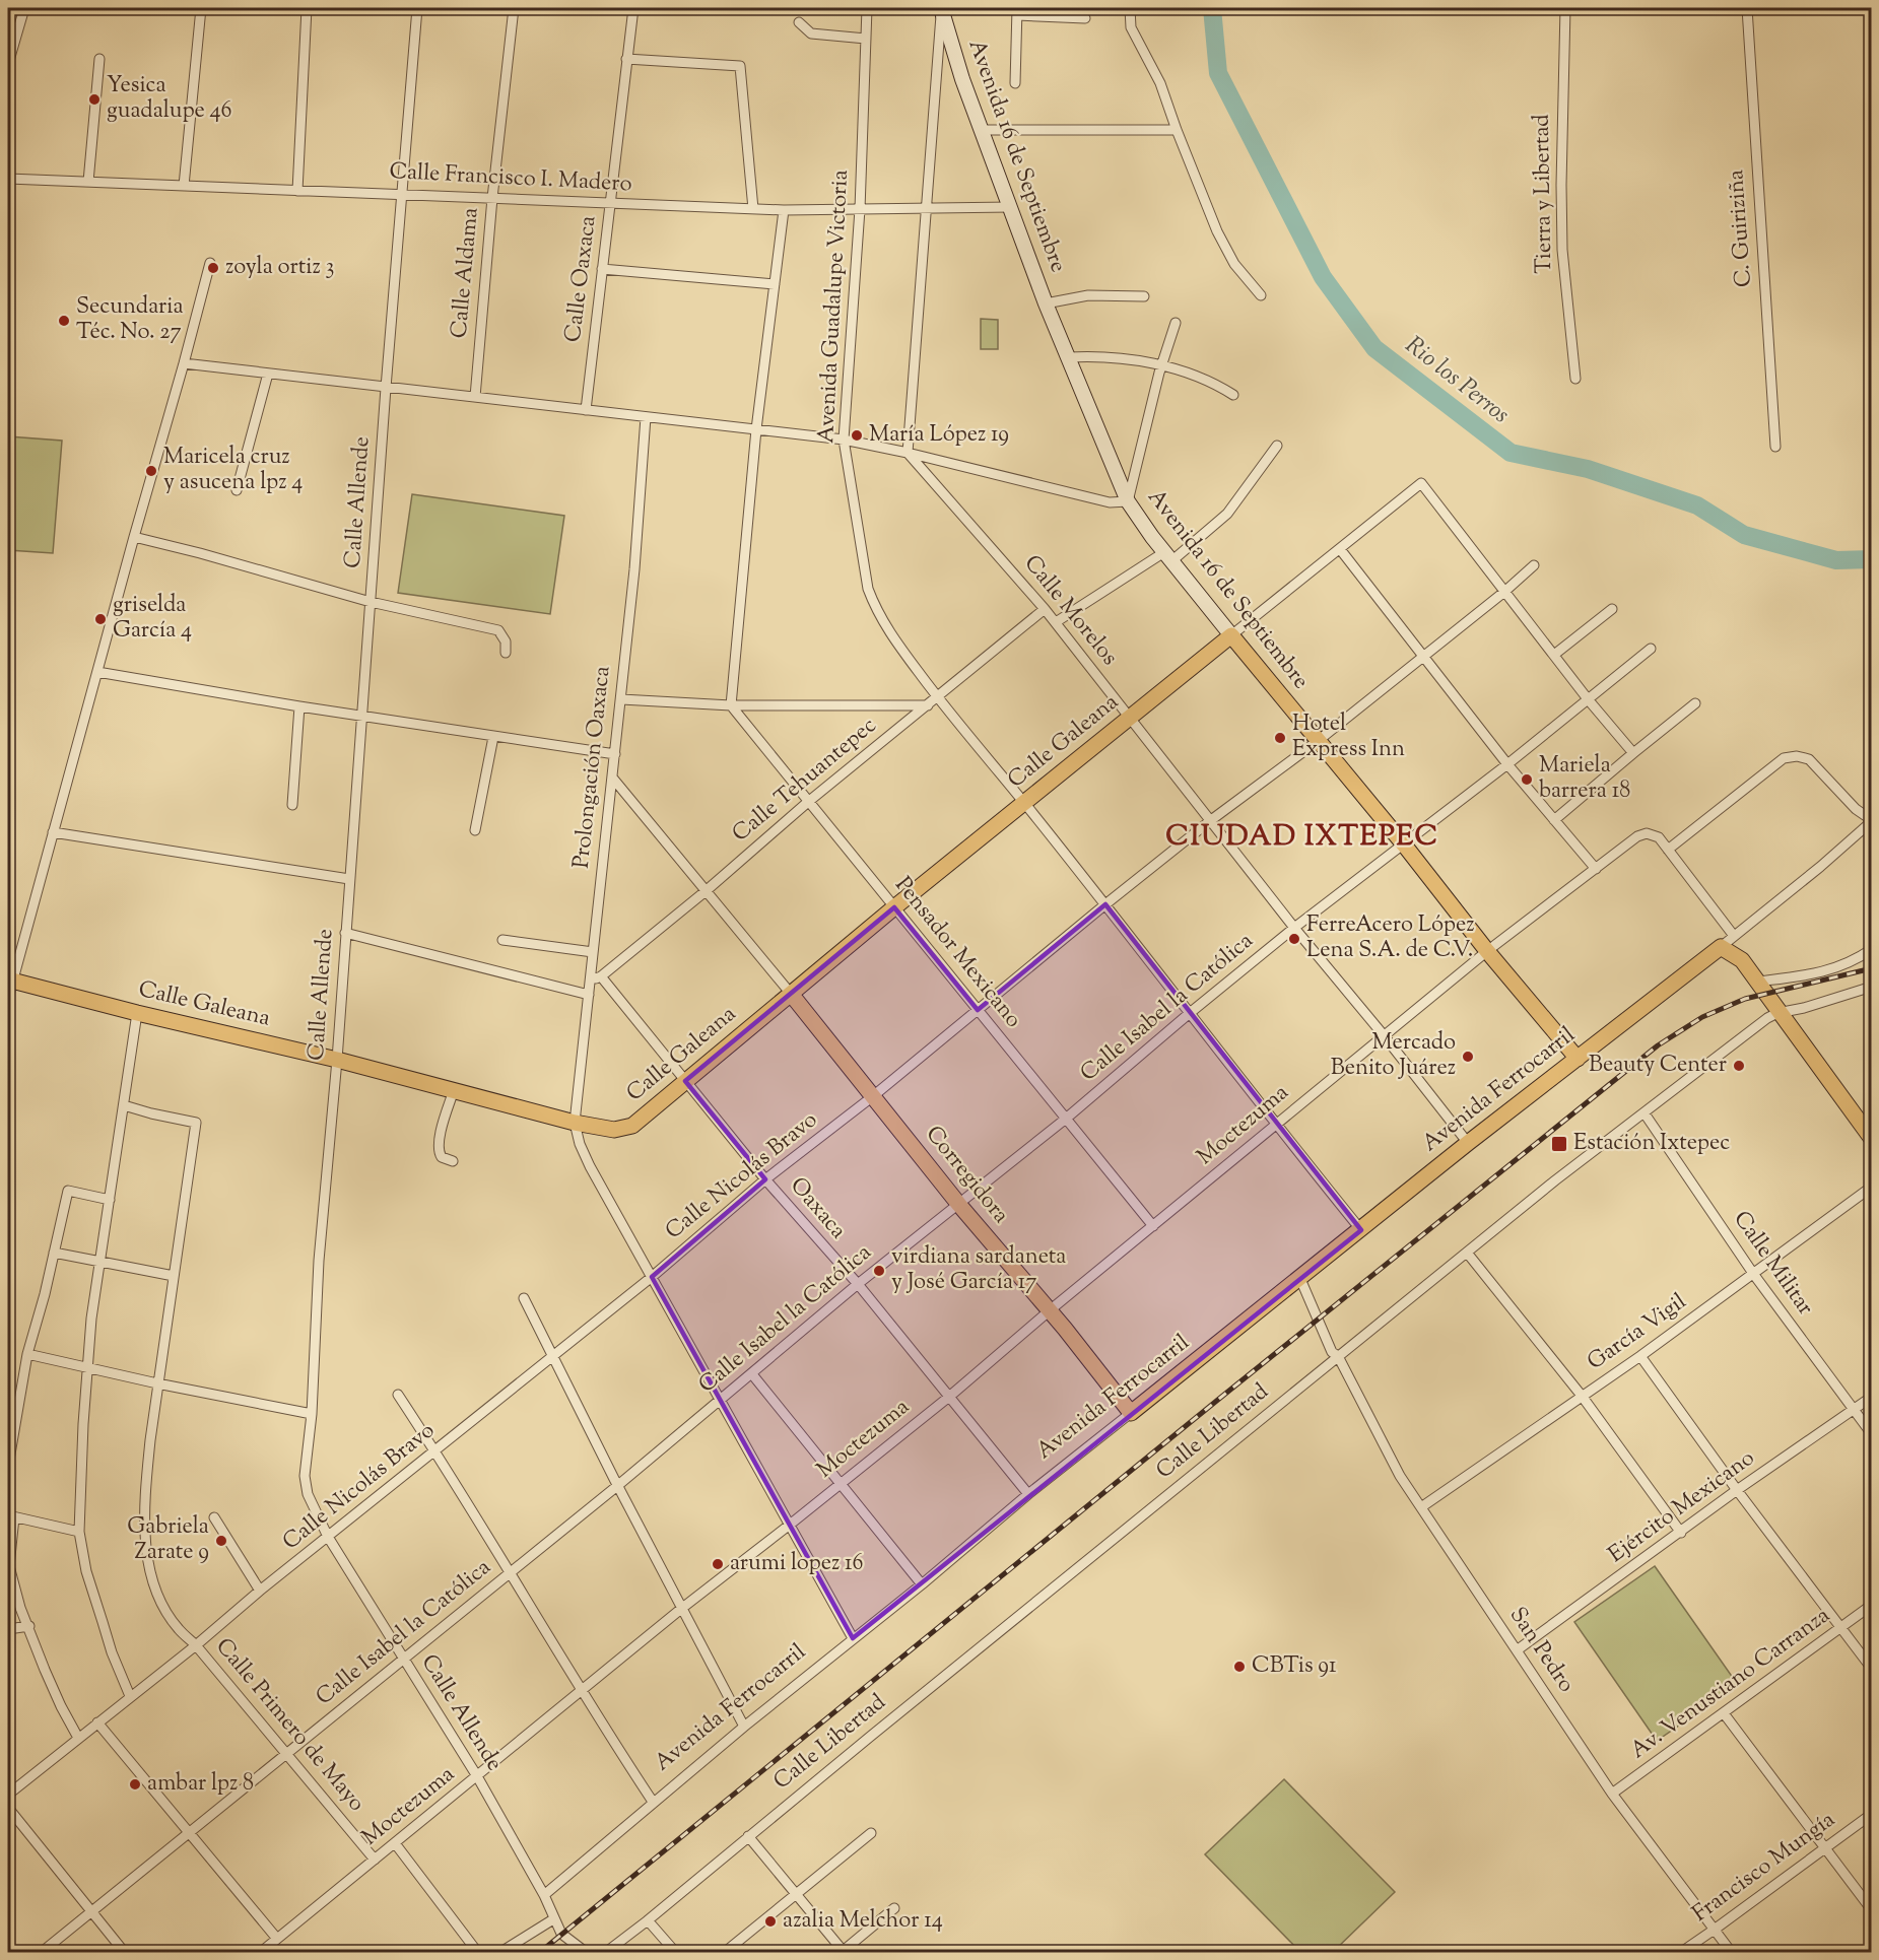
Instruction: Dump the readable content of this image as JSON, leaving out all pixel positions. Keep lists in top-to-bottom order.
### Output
{
  "streets": {
    "main road": [
      "Avenida 16 de Septiembre",
      "Calle Galeana",
      "Avenida Ferrocarril",
      "Corregidora"
    ],
    "street": [
      "Calle Francisco I. Madero",
      "Tierra y Libertad",
      "C. Guiriziña",
      "Calle Aldama",
      "Calle Oaxaca",
      "Avenida Guadalupe Victoria",
      "Calle Allende",
      "Calle Morelos",
      "Prolongación Oaxaca",
      "Calle Tehuantepec",
      "Pensador Mexicano",
      "Calle Isabel la Católica",
      "Moctezuma",
      "Calle Nicolás Bravo",
      "Oaxaca",
      "Calle Militar",
      "García Vigil",
      "Calle Libertad",
      "Ejército Mexicano",
      "San Pedro",
      "Av. Venustiano Carranza",
      "Calle Primero de Mayo",
      "Francisco Mungía"
    ]
  },
  "crossings": [
    ["Avenida 16 de Septiembre", "Calle Francisco I. Madero"],
    ["Avenida 16 de Septiembre", "Calle Galeana"],
    ["Avenida 16 de Septiembre", "Calle Isabel la Católica"],
    ["Avenida 16 de Septiembre", "Avenida Ferrocarril"],
    ["Avenida 16 de Septiembre", "Moctezuma"],
    ["Avenida 16 de Septiembre", "Calle Nicolás Bravo"],
    ["Calle Francisco I. Madero", "Calle Aldama"],
    ["Calle Francisco I. Madero", "Calle Oaxaca"],
    ["Calle Francisco I. Madero", "Avenida Guadalupe Victoria"],
    ["Calle Francisco I. Madero", "Calle Allende"],
    ["Avenida Guadalupe Victoria", "Calle Galeana"],
    ["Avenida Guadalupe Victoria", "Calle Tehuantepec"],
    ["Avenida Guadalupe Victoria", "Calle Isabel la Católica"],
    ["Avenida Guadalupe Victoria", "Avenida Ferrocarril"],
    ["Avenida Guadalupe Victoria", "Moctezuma"],
    ["Avenida Guadalupe Victoria", "Calle Nicolás Bravo"],
    ["Calle Allende", "Calle Galeana"],
    ["Calle Allende", "Calle Isabel la Católica"],
    ["Calle Allende", "Avenida Ferrocarril"],
    ["Calle Allende", "Moctezuma"],
    ["Calle Allende", "Calle Nicolás Bravo"],
    ["Calle Morelos", "Calle Galeana"],
    ["Calle Morelos", "Calle Tehuantepec"],
    ["Calle Morelos", "Calle Isabel la Católica"],
    ["Calle Morelos", "Avenida Ferrocarril"],
    ["Calle Morelos", "Moctezuma"],
    ["Calle Morelos", "Calle Nicolás Bravo"],
    ["Calle Galeana", "Prolongación Oaxaca"],
    ["Calle Galeana", "Pensador Mexicano"],
    ["Calle Galeana", "Corregidora"],
    ["Calle Galeana", "Oaxaca"],
    ["Prolongación Oaxaca", "Calle Tehuantepec"],
    ["Calle Tehuantepec", "Pensador Mexicano"],
    ["Calle Tehuantepec", "Oaxaca"],
    ["Pensador Mexicano", "Calle Isabel la Católica"],
    ["Pensador Mexicano", "Moctezuma"],
    ["Pensador Mexicano", "Calle Nicolás Bravo"],
    ["Calle Isabel la Católica", "Corregidora"],
    ["Calle Isabel la Católica", "Oaxaca"],
    ["Calle Isabel la Católica", "Calle Primero de Mayo"],
    ["Avenida Ferrocarril", "Corregidora"],
    ["Avenida Ferrocarril", "Oaxaca"],
    ["Avenida Ferrocarril", "San Pedro"],
    ["Moctezuma", "Corregidora"],
    ["Moctezuma", "Oaxaca"],
    ["Moctezuma", "Calle Primero de Mayo"],
    ["Corregidora", "Calle Nicolás Bravo"],
    ["Calle Nicolás Bravo", "Oaxaca"],
    ["Calle Nicolás Bravo", "Calle Primero de Mayo"],
    ["Calle Militar", "García Vigil"],
    ["Calle Militar", "Calle Libertad"],
    ["Calle Militar", "Ejército Mexicano"],
    ["García Vigil", "San Pedro"],
    ["Calle Libertad", "San Pedro"],
    ["Ejército Mexicano", "San Pedro"],
    ["San Pedro", "Av. Venustiano Carranza"],
    ["San Pedro", "Francisco Mungía"]
  ],
  "districts": ["CIUDAD IXTEPEC"],
  "water": ["Rio los Perros"],
  "places": {
    "other": [
      "Yesica guadalupe 46",
      "zoyla ortiz 3",
      "Secundaria Téc. No. 27",
      "María López 19",
      "Maricela cruz y asucena lpz 4",
      "griselda García 4",
      "Hotel Express Inn",
      "Mariela barrera 18",
      "FerreAcero López Lena S.A. de C.V.",
      "Mercado Benito Juárez",
      "Beauty Center",
      "virdiana sardaneta y José García 17",
      "Gabriela Zarate 9",
      "arumi lopez 16",
      "CBTis 91",
      "ambar lpz 8",
      "azalia Melchor 14"
    ],
    "transit": ["Estación Ixtepec"]
  }
}
